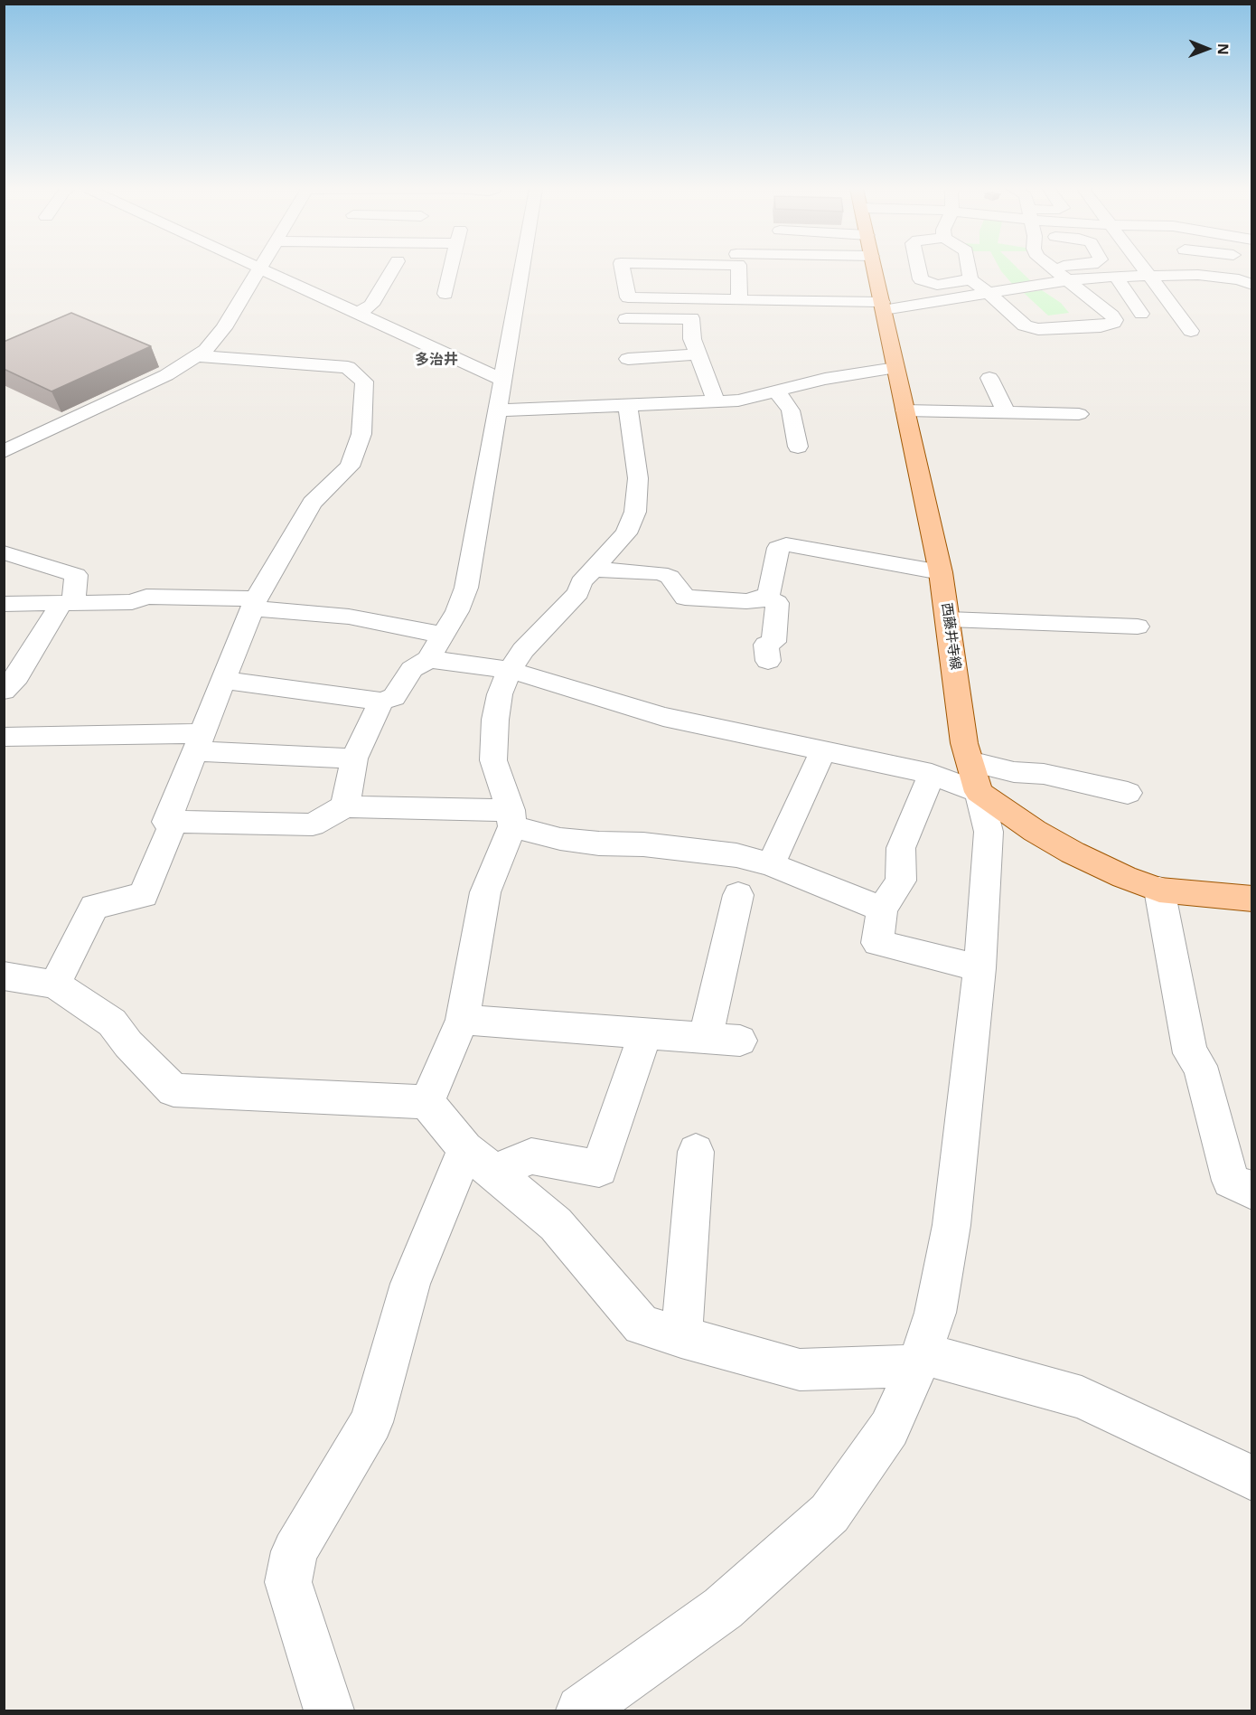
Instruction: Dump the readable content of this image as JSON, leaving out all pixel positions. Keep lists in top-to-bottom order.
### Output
{
  "streets": {
    "main road": ["西藤井寺線"]
  },
  "districts": ["多治井"],
  "north": "right"
}
